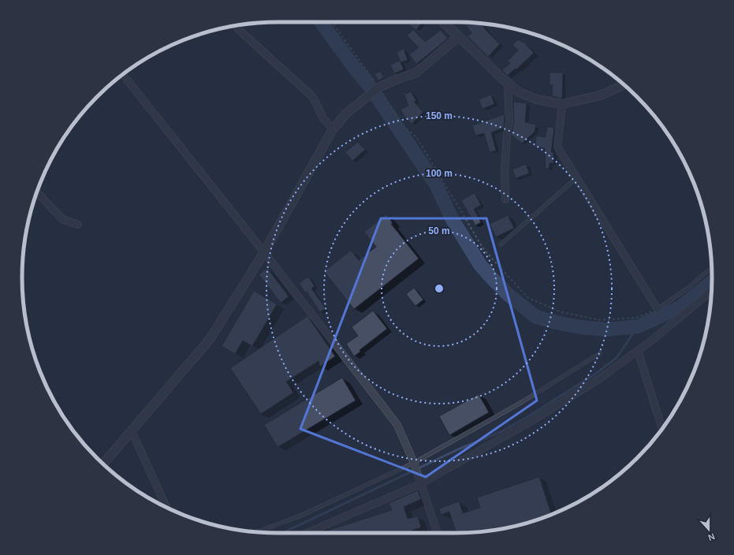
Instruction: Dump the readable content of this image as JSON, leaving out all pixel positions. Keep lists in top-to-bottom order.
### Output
{
  "north": "bottom",
  "rings": ["150 m", "100 m", "50 m"]
}
